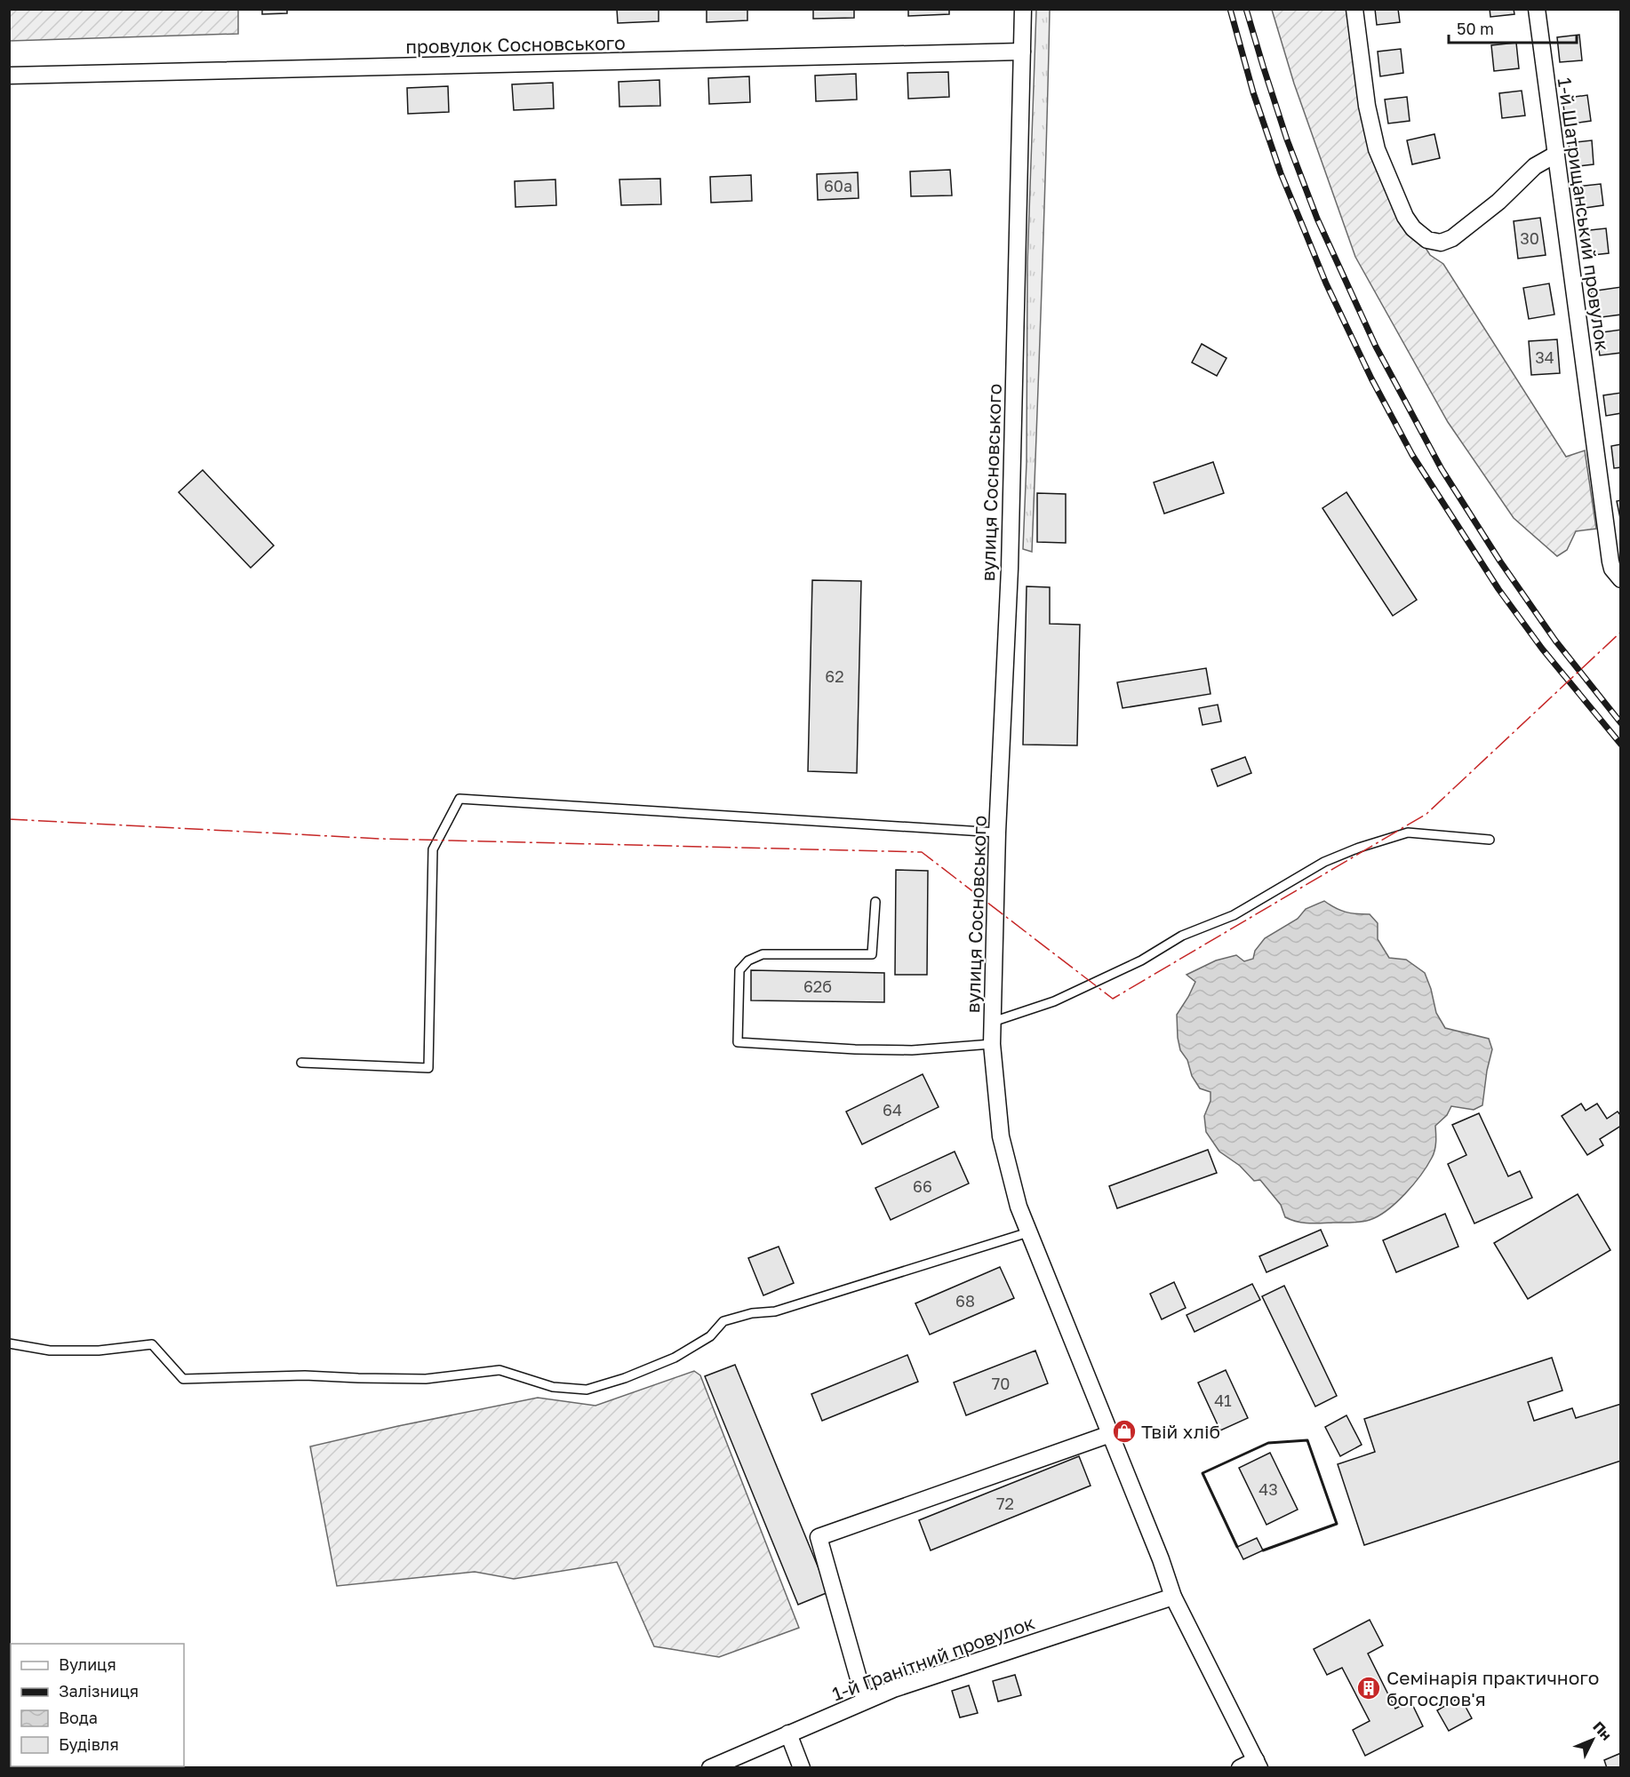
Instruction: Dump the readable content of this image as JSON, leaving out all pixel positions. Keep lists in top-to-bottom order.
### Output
{
  "streets": {
    "street": [
      "провулок Сосновського",
      "1-й Шатрищанський провулок",
      "вулиця Сосновського",
      "1-й Гранітний провулок"
    ]
  },
  "crossings": [
    ["провулок Сосновського", "вулиця Сосновського"],
    ["вулиця Сосновського", "1-й Гранітний провулок"]
  ],
  "places": {
    "shop": ["Твій хліб"],
    "building": ["Семінарія практичного богослов'я"]
  },
  "house_numbers": [
    "60а",
    "30",
    "34",
    "62",
    "62б",
    "64",
    "66",
    "68",
    "70",
    "41",
    "43",
    "72"
  ],
  "legend": [
    "Вулиця",
    "Залізниця",
    "Вода",
    "Будівля"
  ],
  "scale_bar": "50 m",
  "north": "top right"
}
